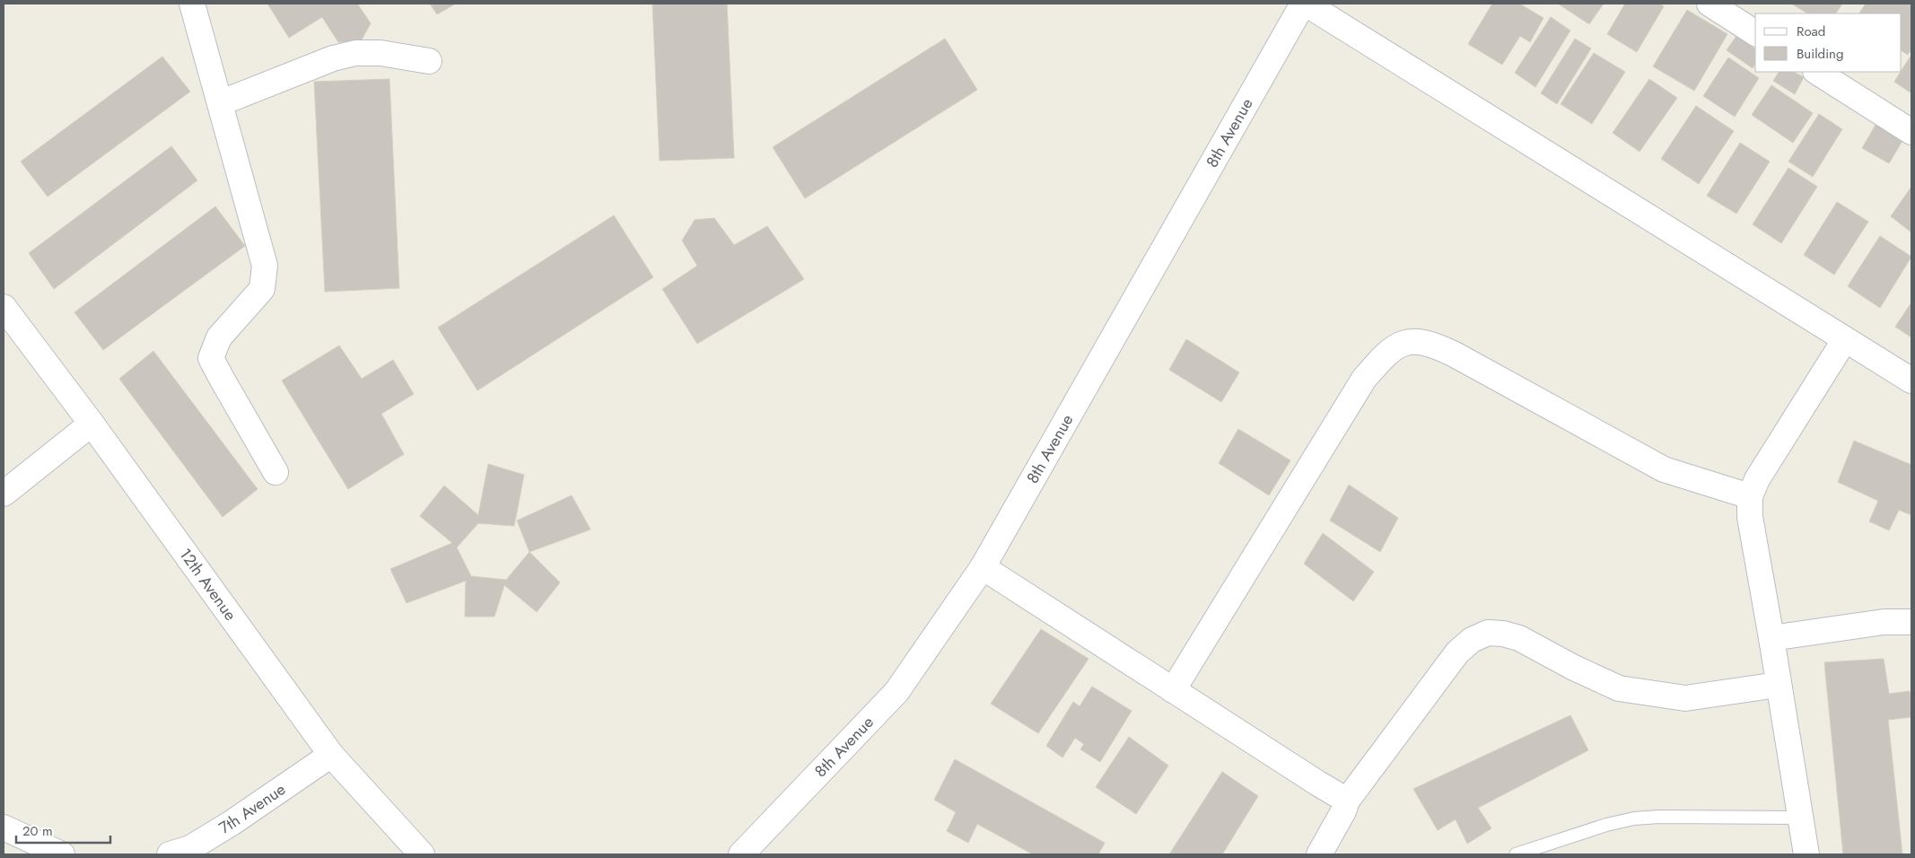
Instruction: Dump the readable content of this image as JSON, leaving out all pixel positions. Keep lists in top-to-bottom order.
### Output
{
  "streets": {
    "street": ["8th Avenue", "12th Avenue", "7th Avenue"]
  },
  "crossings": [
    ["12th Avenue", "7th Avenue"]
  ],
  "legend": ["Road", "Building"],
  "scale_bar": "20 m"
}
